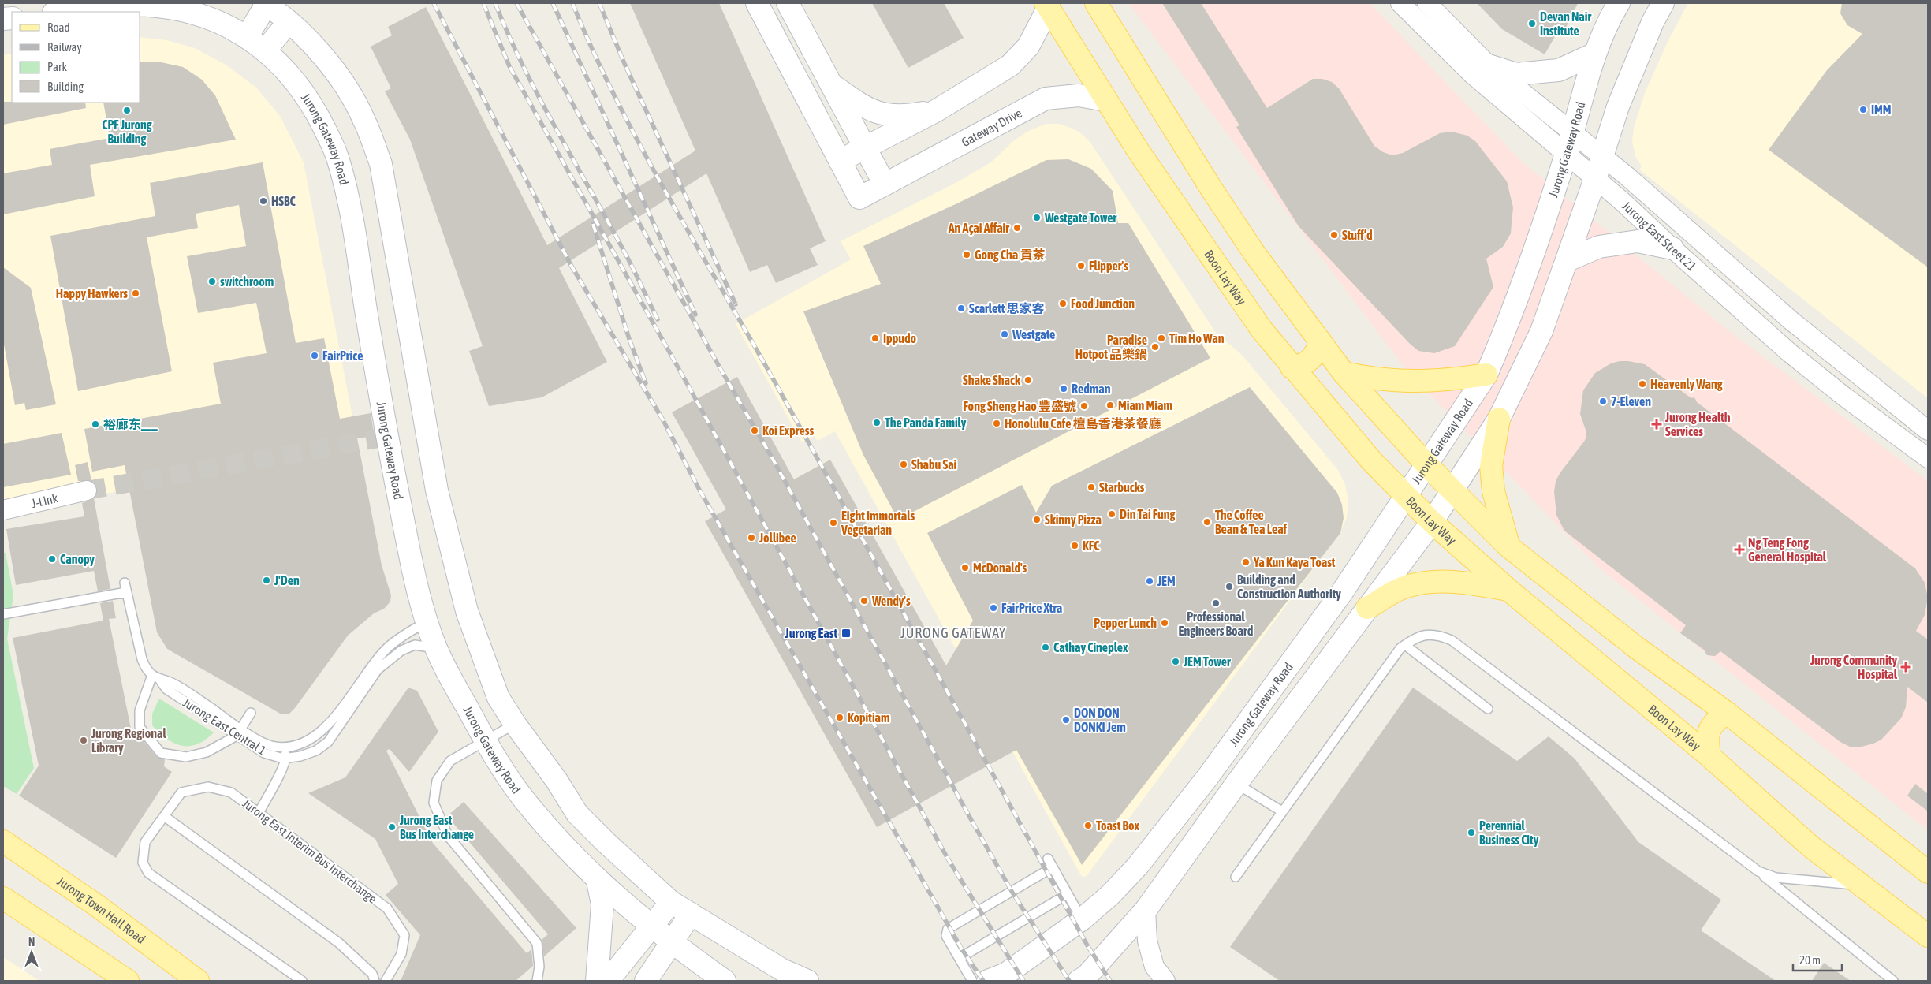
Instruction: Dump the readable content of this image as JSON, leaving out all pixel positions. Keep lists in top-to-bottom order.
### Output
{
  "streets": {
    "main road": [
      "Gateway Drive",
      "Jurong Gateway Road",
      "Boon Lay Way",
      "Jurong Town Hall Road"
    ],
    "street": ["Jurong East Street 21", "J-Link"],
    "lane": ["Jurong East Central 1", "Jurong East Interim Bus Interchange"]
  },
  "crossings": [
    ["Gateway Drive", "Boon Lay Way"],
    ["Jurong Gateway Road", "Jurong East Street 21"],
    ["Jurong Gateway Road", "Boon Lay Way"],
    ["Jurong Gateway Road", "Jurong East Central 1"]
  ],
  "districts": ["JURONG GATEWAY"],
  "places": {
    "other": [
      "Devan Nair Institute",
      "IMM",
      "CPF Jurong Building",
      "HSBC",
      "Westgate Tower",
      "An Açai Affair",
      "Stuff’d",
      "Gong Cha 貢茶",
      "Flipper's",
      "switchroom",
      "Happy Hawkers",
      "Food Junction",
      "Scarlett 思家客",
      "Westgate",
      "Ippudo",
      "Tim Ho Wan",
      "Paradise Hotpot 品樂鍋",
      "FairPrice",
      "Shake Shack",
      "Heavenly Wang",
      "Redman",
      "7-Eleven",
      "Miam Miam",
      "Fong Sheng Hao 豐盛號",
      "The Panda Family",
      "Honolulu Cafe 檀島香港茶餐廳",
      "裕廊东___",
      "Koi Express",
      "Shabu Sai",
      "Starbucks",
      "Din Tai Fung",
      "Skinny Pizza",
      "The Coffee Bean & Tea Leaf",
      "Eight Immortals Vegetarian",
      "Jollibee",
      "KFC",
      "Canopy",
      "Ya Kun Kaya Toast",
      "McDonald's",
      "J'Den",
      "JEM",
      "Building and Construction Authority",
      "Wendy's",
      "Professional Engineers Board",
      "FairPrice Xtra",
      "Pepper Lunch",
      "Cathay Cineplex",
      "JEM Tower",
      "Kopitiam",
      "DON DON DONKI Jem",
      "Jurong Regional Library",
      "Toast Box",
      "Jurong East Bus Interchange",
      "Perennial Business City"
    ],
    "health": ["Jurong Health Services", "Ng Teng Fong General Hospital", "Jurong Community Hospital"],
    "transit": ["Jurong East"]
  },
  "legend": [
    "Road",
    "Railway",
    "Park",
    "Building"
  ],
  "scale_bar": "20 m",
  "north": "top"
}
